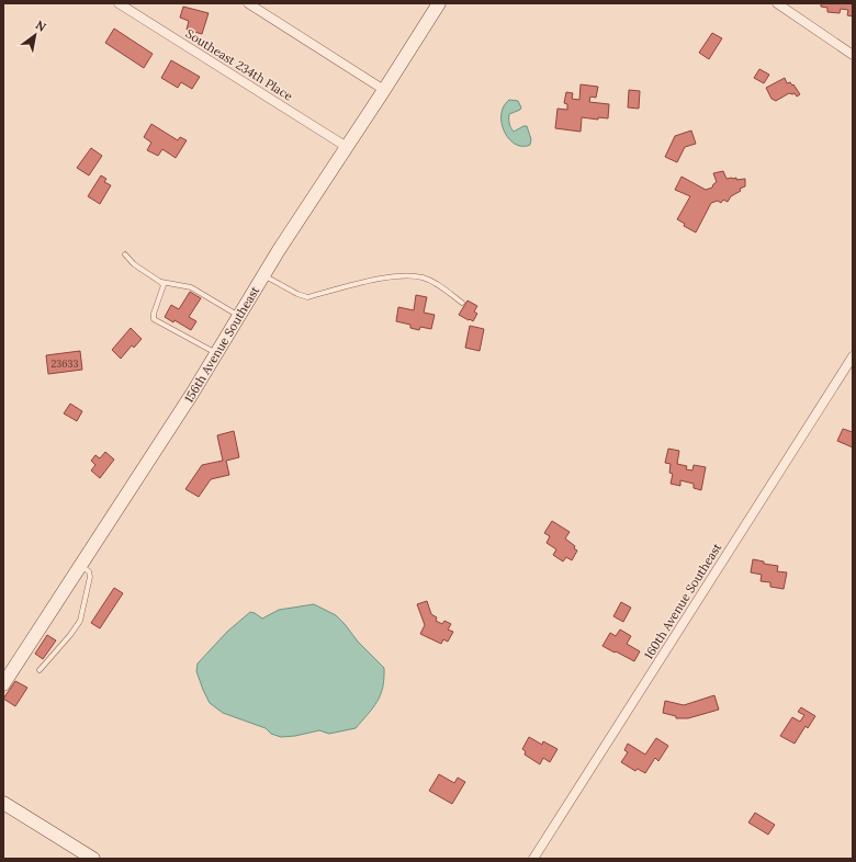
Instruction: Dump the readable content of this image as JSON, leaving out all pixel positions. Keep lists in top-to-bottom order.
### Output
{
  "streets": {
    "street": ["Southeast 234th Place", "156th Avenue Southeast", "160th Avenue Southeast"]
  },
  "crossings": [
    ["Southeast 234th Place", "156th Avenue Southeast"]
  ],
  "house_numbers": ["23633"],
  "north": "top right"
}
